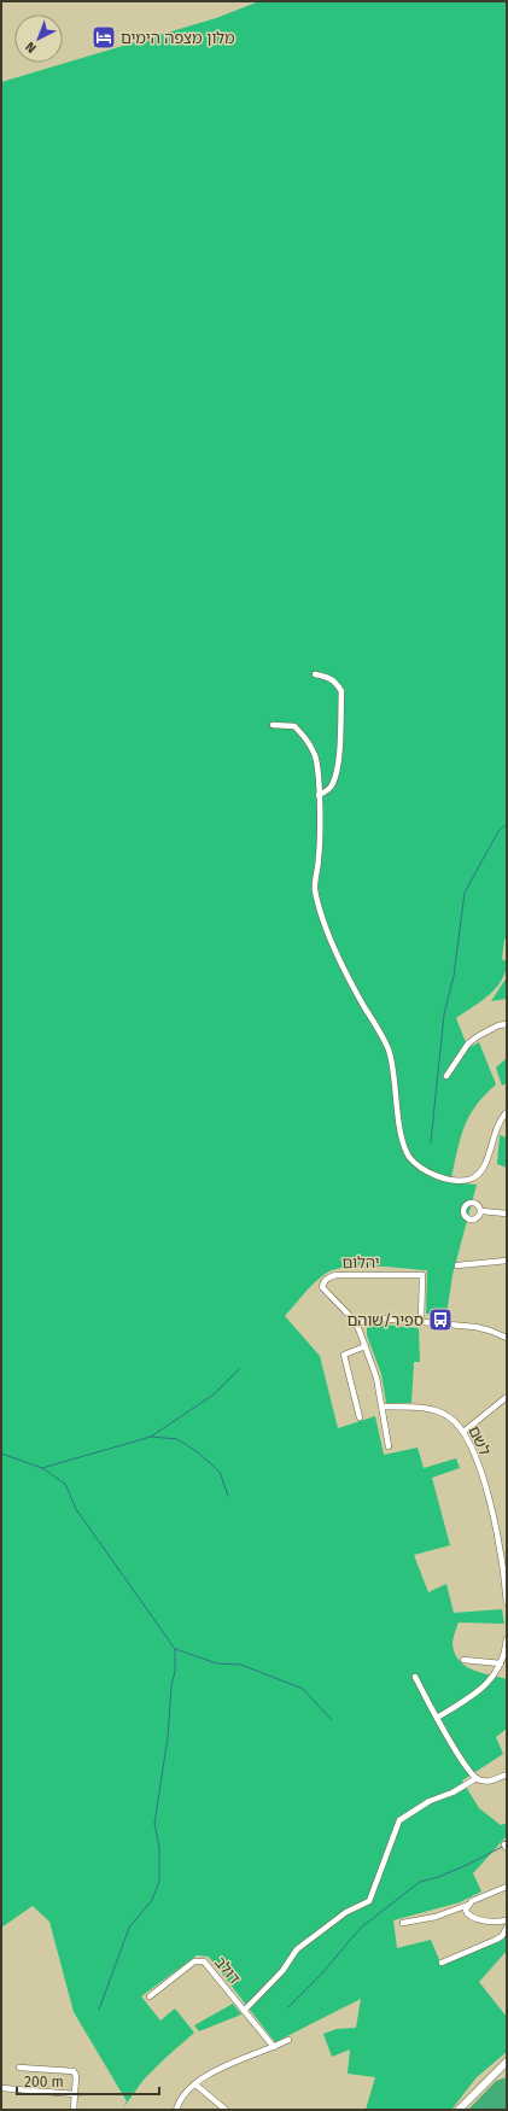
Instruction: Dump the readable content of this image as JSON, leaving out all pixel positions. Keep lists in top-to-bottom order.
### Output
{
  "streets": {
    "street": ["יהלום", "לשם", "דולב"]
  },
  "crossings": [
    ["יהלום", "לשם"]
  ],
  "places": {
    "hotel": ["מלון מצפה הימים"],
    "bus stop": ["ספיר/שוהם"]
  },
  "scale_bar": "200 m",
  "north": "bottom left"
}
